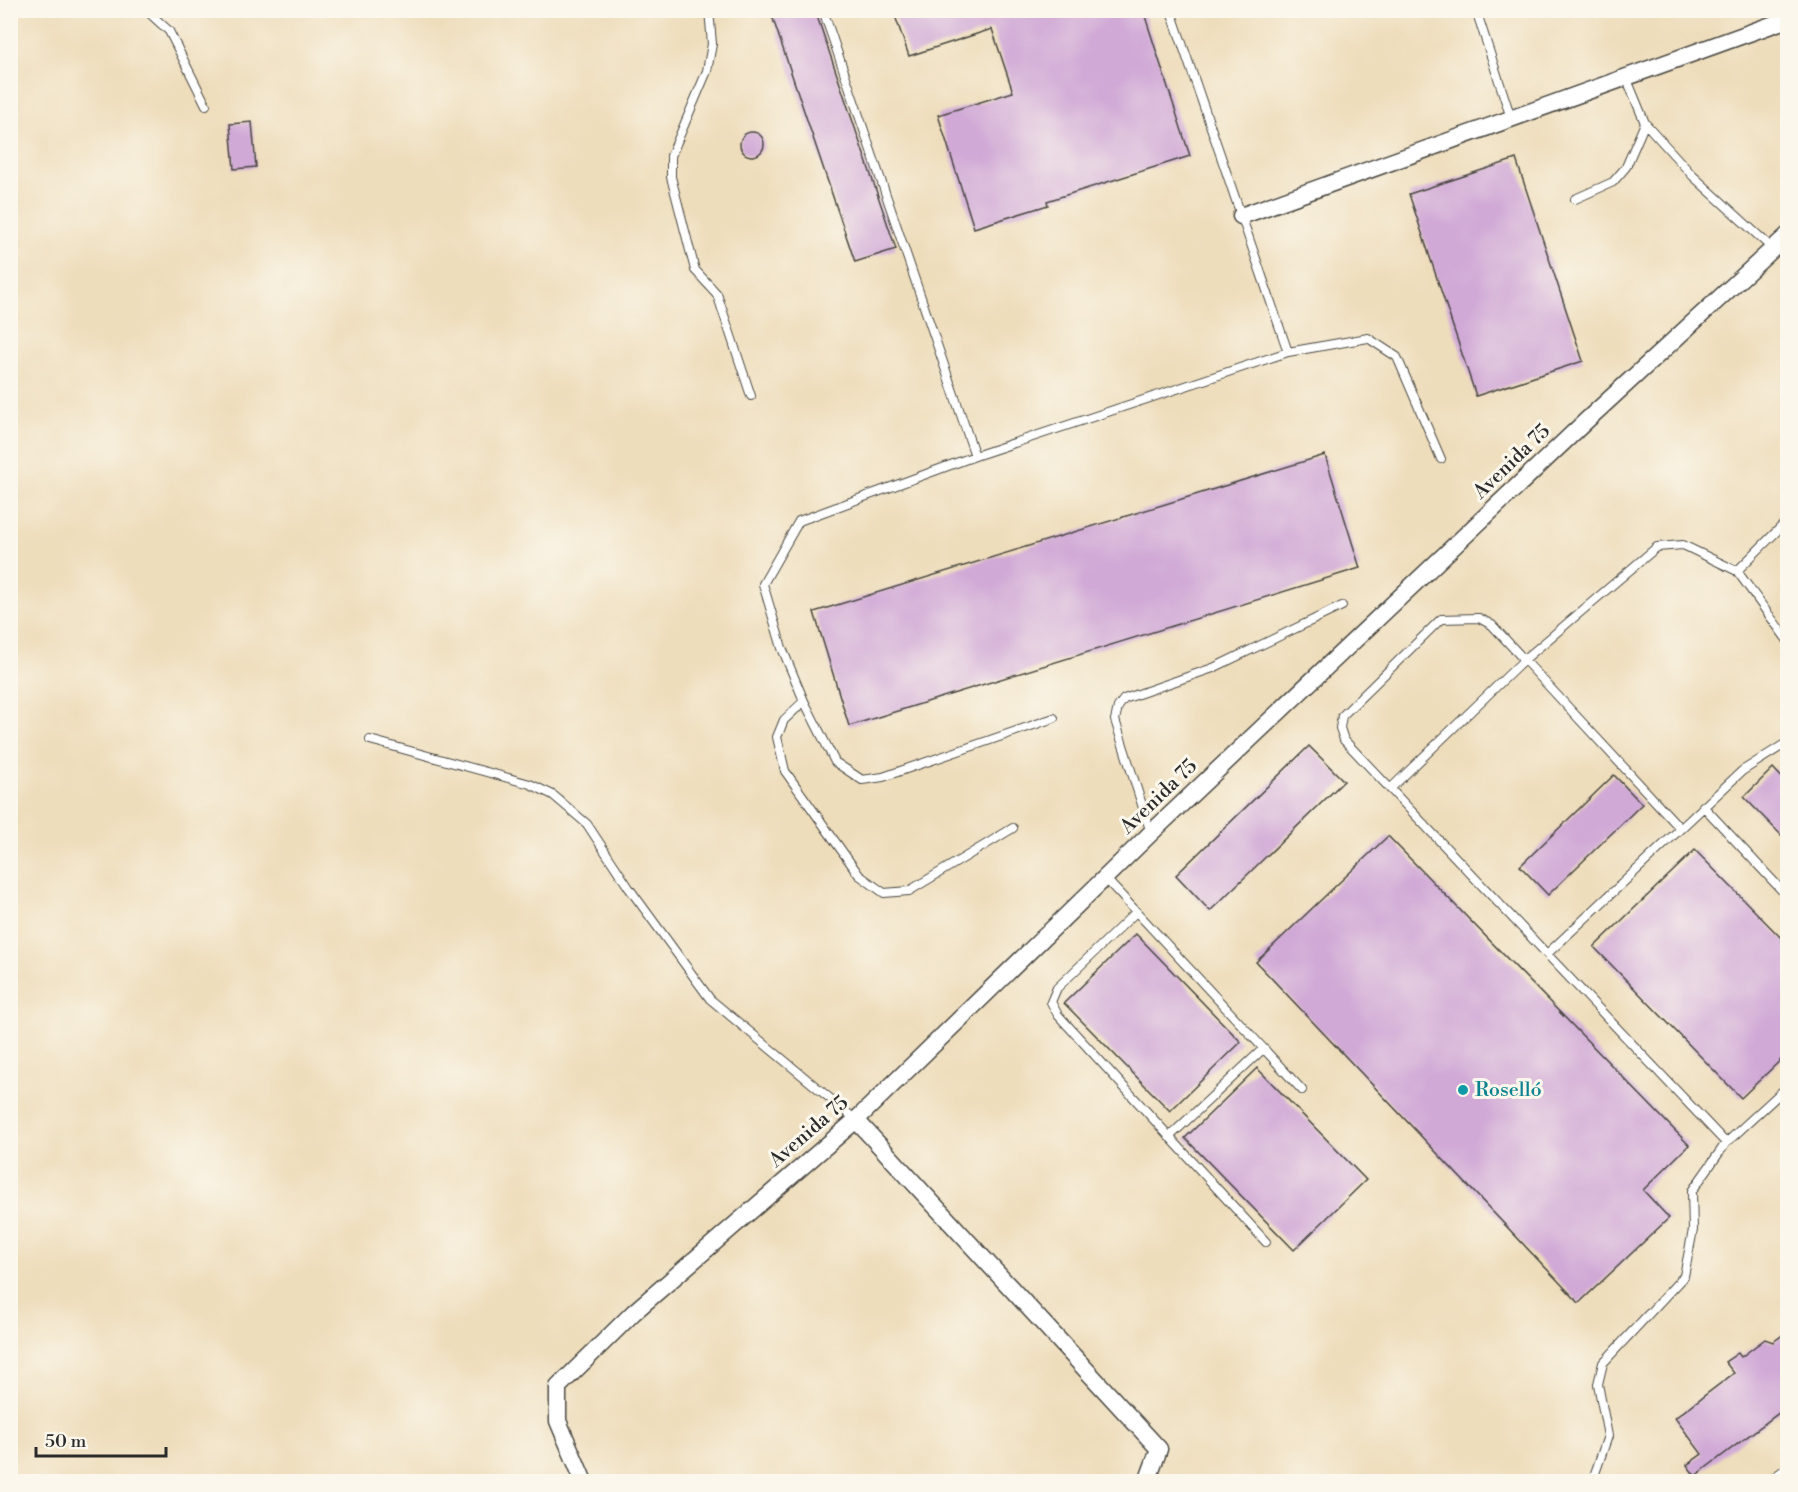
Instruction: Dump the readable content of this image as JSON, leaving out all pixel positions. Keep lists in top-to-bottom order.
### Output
{
  "streets": {
    "street": ["Avenida 75"]
  },
  "places": ["Roselló"],
  "scale_bar": "50 m"
}
